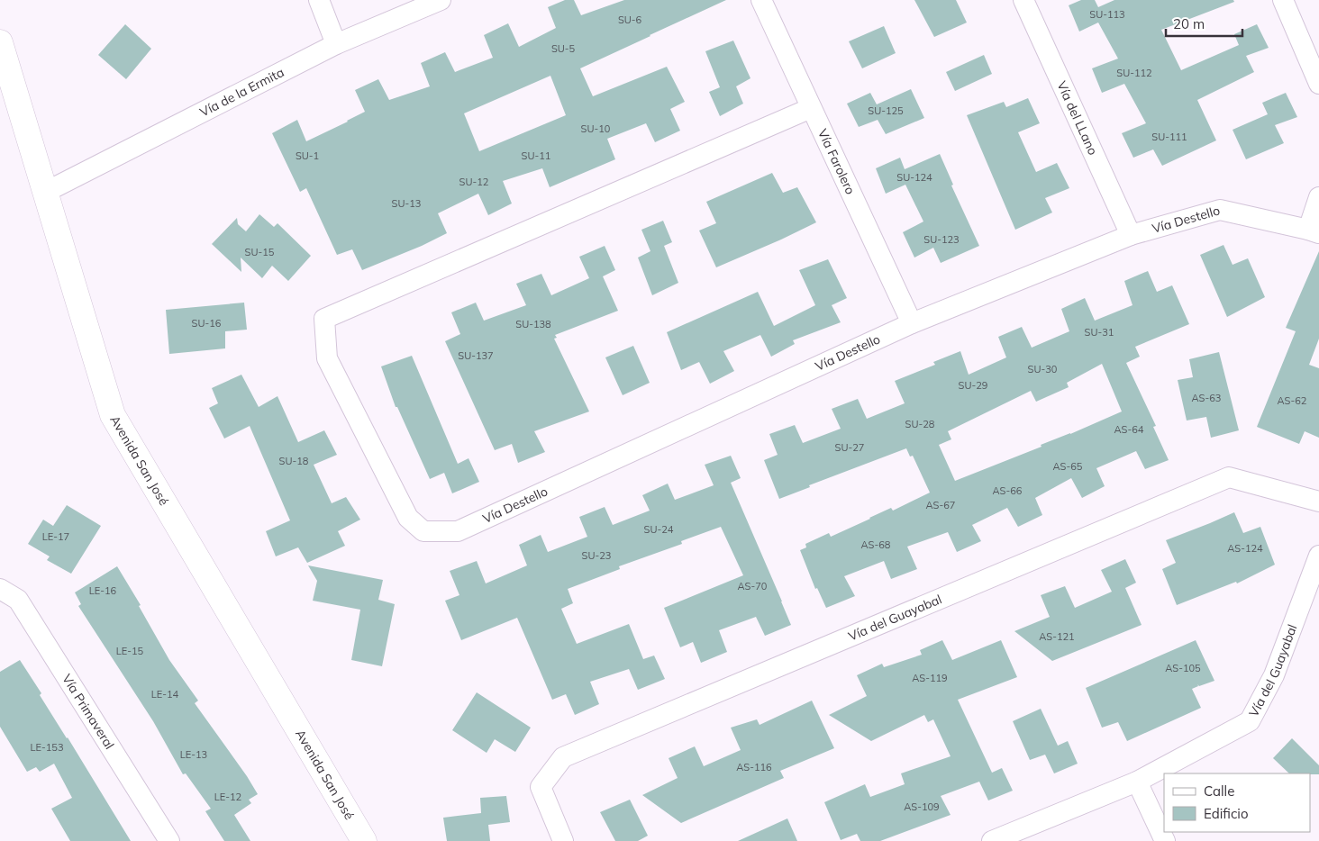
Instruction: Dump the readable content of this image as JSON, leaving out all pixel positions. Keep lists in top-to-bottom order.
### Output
{
  "streets": {
    "street": [
      "Vía de la Ermita",
      "Vía del LLano",
      "Vía Farolero",
      "Vía Destello",
      "Avenida San José",
      "Vía del Guayabal",
      "Vía Primaveral"
    ]
  },
  "crossings": [
    ["Vía de la Ermita", "Avenida San José"],
    ["Vía del LLano", "Vía Destello"],
    ["Vía Farolero", "Vía Destello"]
  ],
  "house_numbers": [
    "SU-113",
    "SU-6",
    "SU-5",
    "SU-112",
    "SU-125",
    "SU-10",
    "SU-111",
    "SU-1",
    "SU-11",
    "SU-124",
    "SU-12",
    "SU-13",
    "SU-123",
    "SU-15",
    "SU-16",
    "SU-138",
    "SU-31",
    "SU-137",
    "SU-30",
    "SU-29",
    "AS-63",
    "AS-62",
    "SU-28",
    "AS-64",
    "SU-27",
    "SU-18",
    "AS-65",
    "AS-66",
    "AS-67",
    "SU-24",
    "LE-17",
    "AS-68",
    "AS-124",
    "SU-23",
    "AS-70",
    "LE-16",
    "AS-121",
    "LE-15",
    "AS-105",
    "AS-119",
    "LE-14",
    "LE-153",
    "LE-13",
    "AS-116",
    "LE-12",
    "AS-109"
  ],
  "legend": ["Calle", "Edificio"],
  "scale_bar": "20 m"
}
